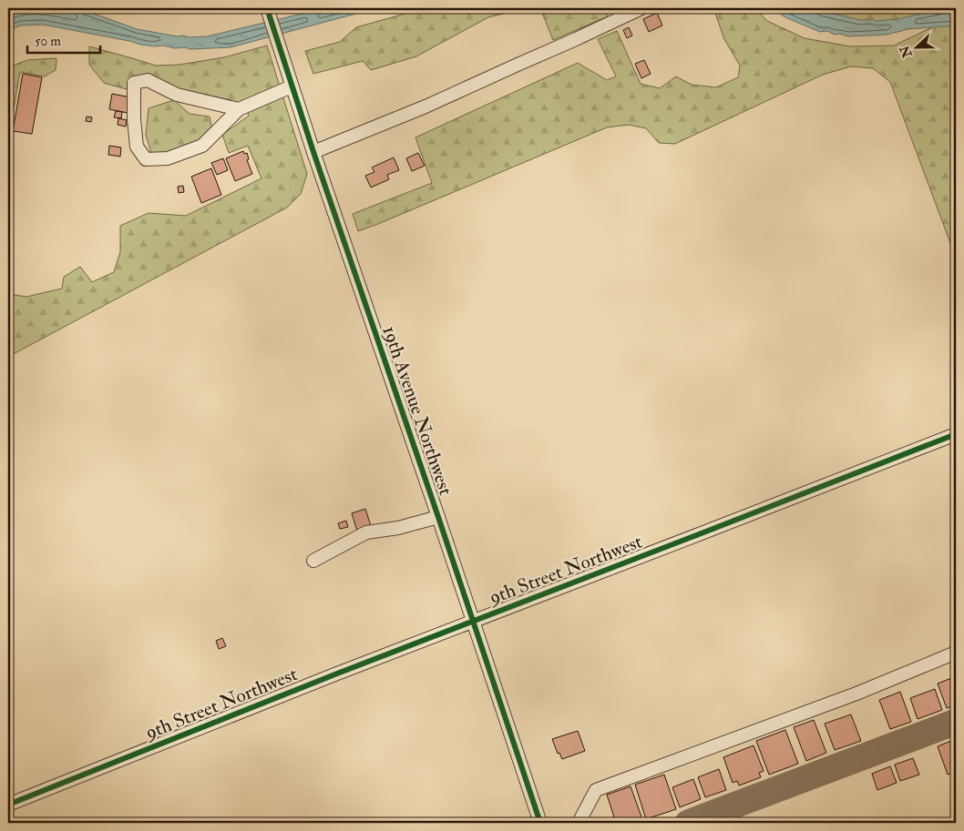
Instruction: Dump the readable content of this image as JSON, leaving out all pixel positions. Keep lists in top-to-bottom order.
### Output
{
  "streets": {
    "street": ["19th Avenue Northwest", "9th Street Northwest"]
  },
  "crossings": [
    ["19th Avenue Northwest", "9th Street Northwest"]
  ],
  "scale_bar": "50 m",
  "north": "left"
}
